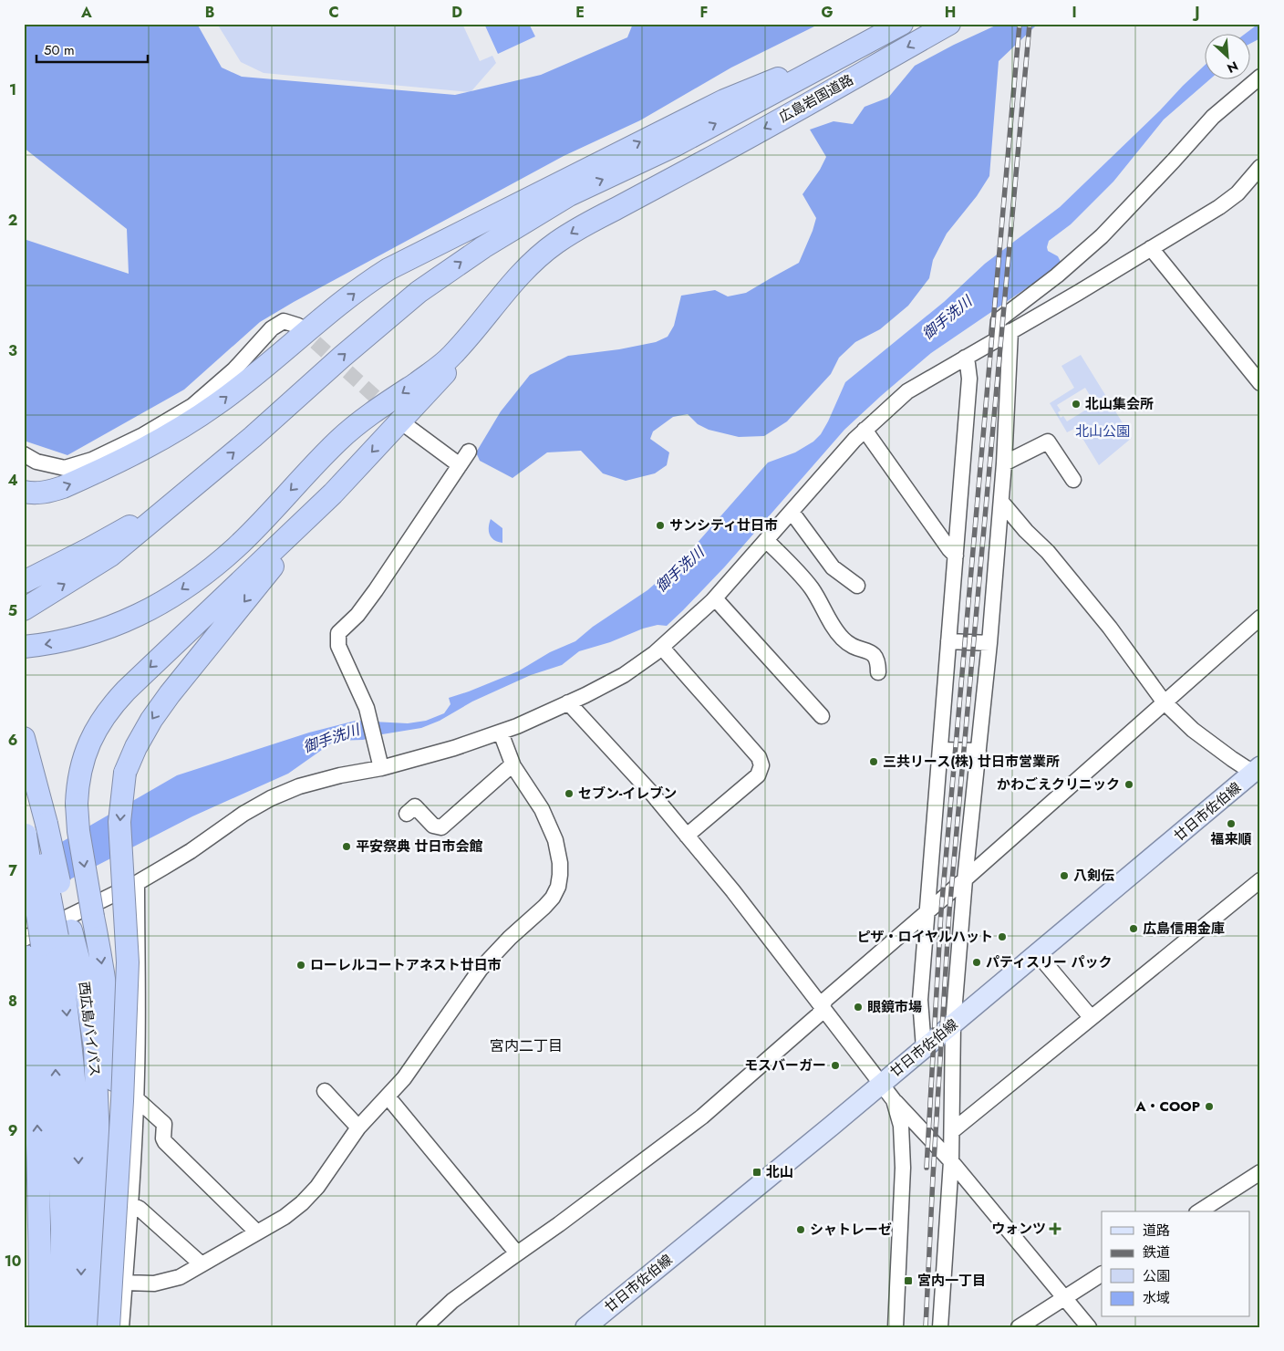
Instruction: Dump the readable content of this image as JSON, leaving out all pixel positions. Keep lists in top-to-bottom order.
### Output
{
  "streets": {
    "highway": ["広島岩国道路", "西広島バイパス"],
    "main road": ["廿日市佐伯線"]
  },
  "districts": ["宮内二丁目"],
  "water": ["御手洗川"],
  "parks": ["北山公園"],
  "places": {
    "other": [
      "北山集会所",
      "サンシティ廿日市",
      "三共リース(株) 廿日市営業所",
      "かわごえクリニック",
      "セブン-イレブン",
      "福来順",
      "平安祭典 廿日市会館",
      "八剣伝",
      "広島信用金庫",
      "ピザ・ロイヤルハット",
      "パティスリー パック",
      "ローレルコートアネスト廿日市",
      "眼鏡市場",
      "モスバーガー",
      "A・COOP",
      "シャトレーゼ"
    ],
    "transit": ["北山", "宮内一丁目"],
    "health": ["ウォンツ"]
  },
  "legend": [
    "道路",
    "鉄道",
    "公園",
    "水域"
  ],
  "scale_bar": "50 m",
  "north": "bottom right",
  "grid": {
    "columns": [
      "A",
      "B",
      "C",
      "D",
      "E",
      "F",
      "G",
      "H",
      "I",
      "J"
    ],
    "rows": [
      "1",
      "2",
      "3",
      "4",
      "5",
      "6",
      "7",
      "8",
      "9",
      "10"
    ]
  }
}
